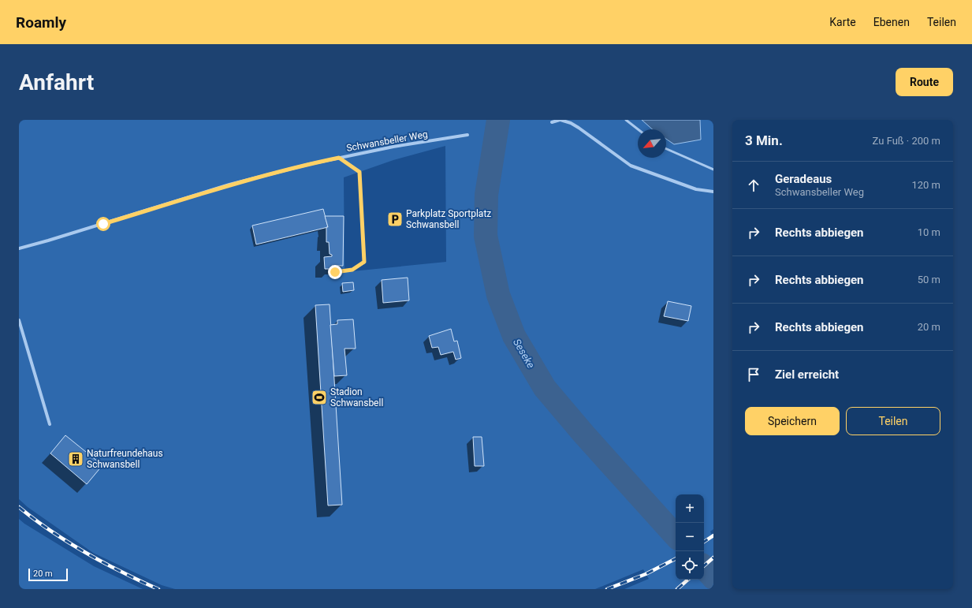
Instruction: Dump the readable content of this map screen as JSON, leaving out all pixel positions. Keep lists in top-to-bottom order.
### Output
{
  "streets": {
    "street": ["Schwansbeller Weg"]
  },
  "water": ["Seseke"],
  "places": {
    "parking": ["Parkplatz Sportplatz Schwansbell"],
    "sports": ["Stadion Schwansbell"],
    "building": ["Naturfreundehaus Schwansbell"]
  },
  "scale_bar": "20 m",
  "north": "bottom left",
  "page": {
    "header": "Roamly",
    "nav": ["Karte", "Ebenen", "Teilen"],
    "buttons": [
      "Route",
      ["Speichern", "Teilen"]
    ],
    "title": "Anfahrt",
    "heading": ["3 Min.", "Zu Fuß · 200 m"],
    "list": [
      ["Geradeaus", "Schwansbeller Weg", "120 m"],
      ["Rechts abbiegen", "10 m"],
      ["Rechts abbiegen", "50 m"],
      ["Rechts abbiegen", "20 m"],
      "Ziel erreicht"
    ],
    "map_buttons": ["+", "−"],
    "scale": "20 m"
  }
}
